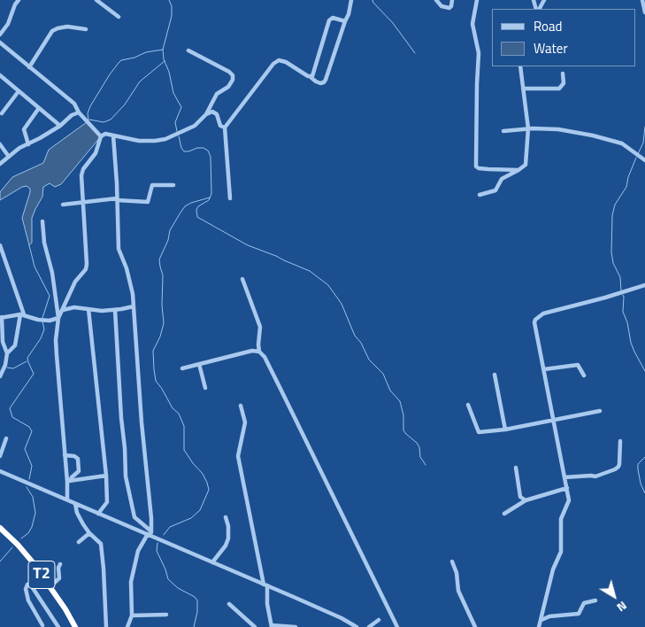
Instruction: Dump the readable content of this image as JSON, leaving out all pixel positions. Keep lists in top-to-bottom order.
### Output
{
  "streets": {
    "highway": ["T2"]
  },
  "legend": ["Road", "Water"],
  "north": "bottom right"
}
